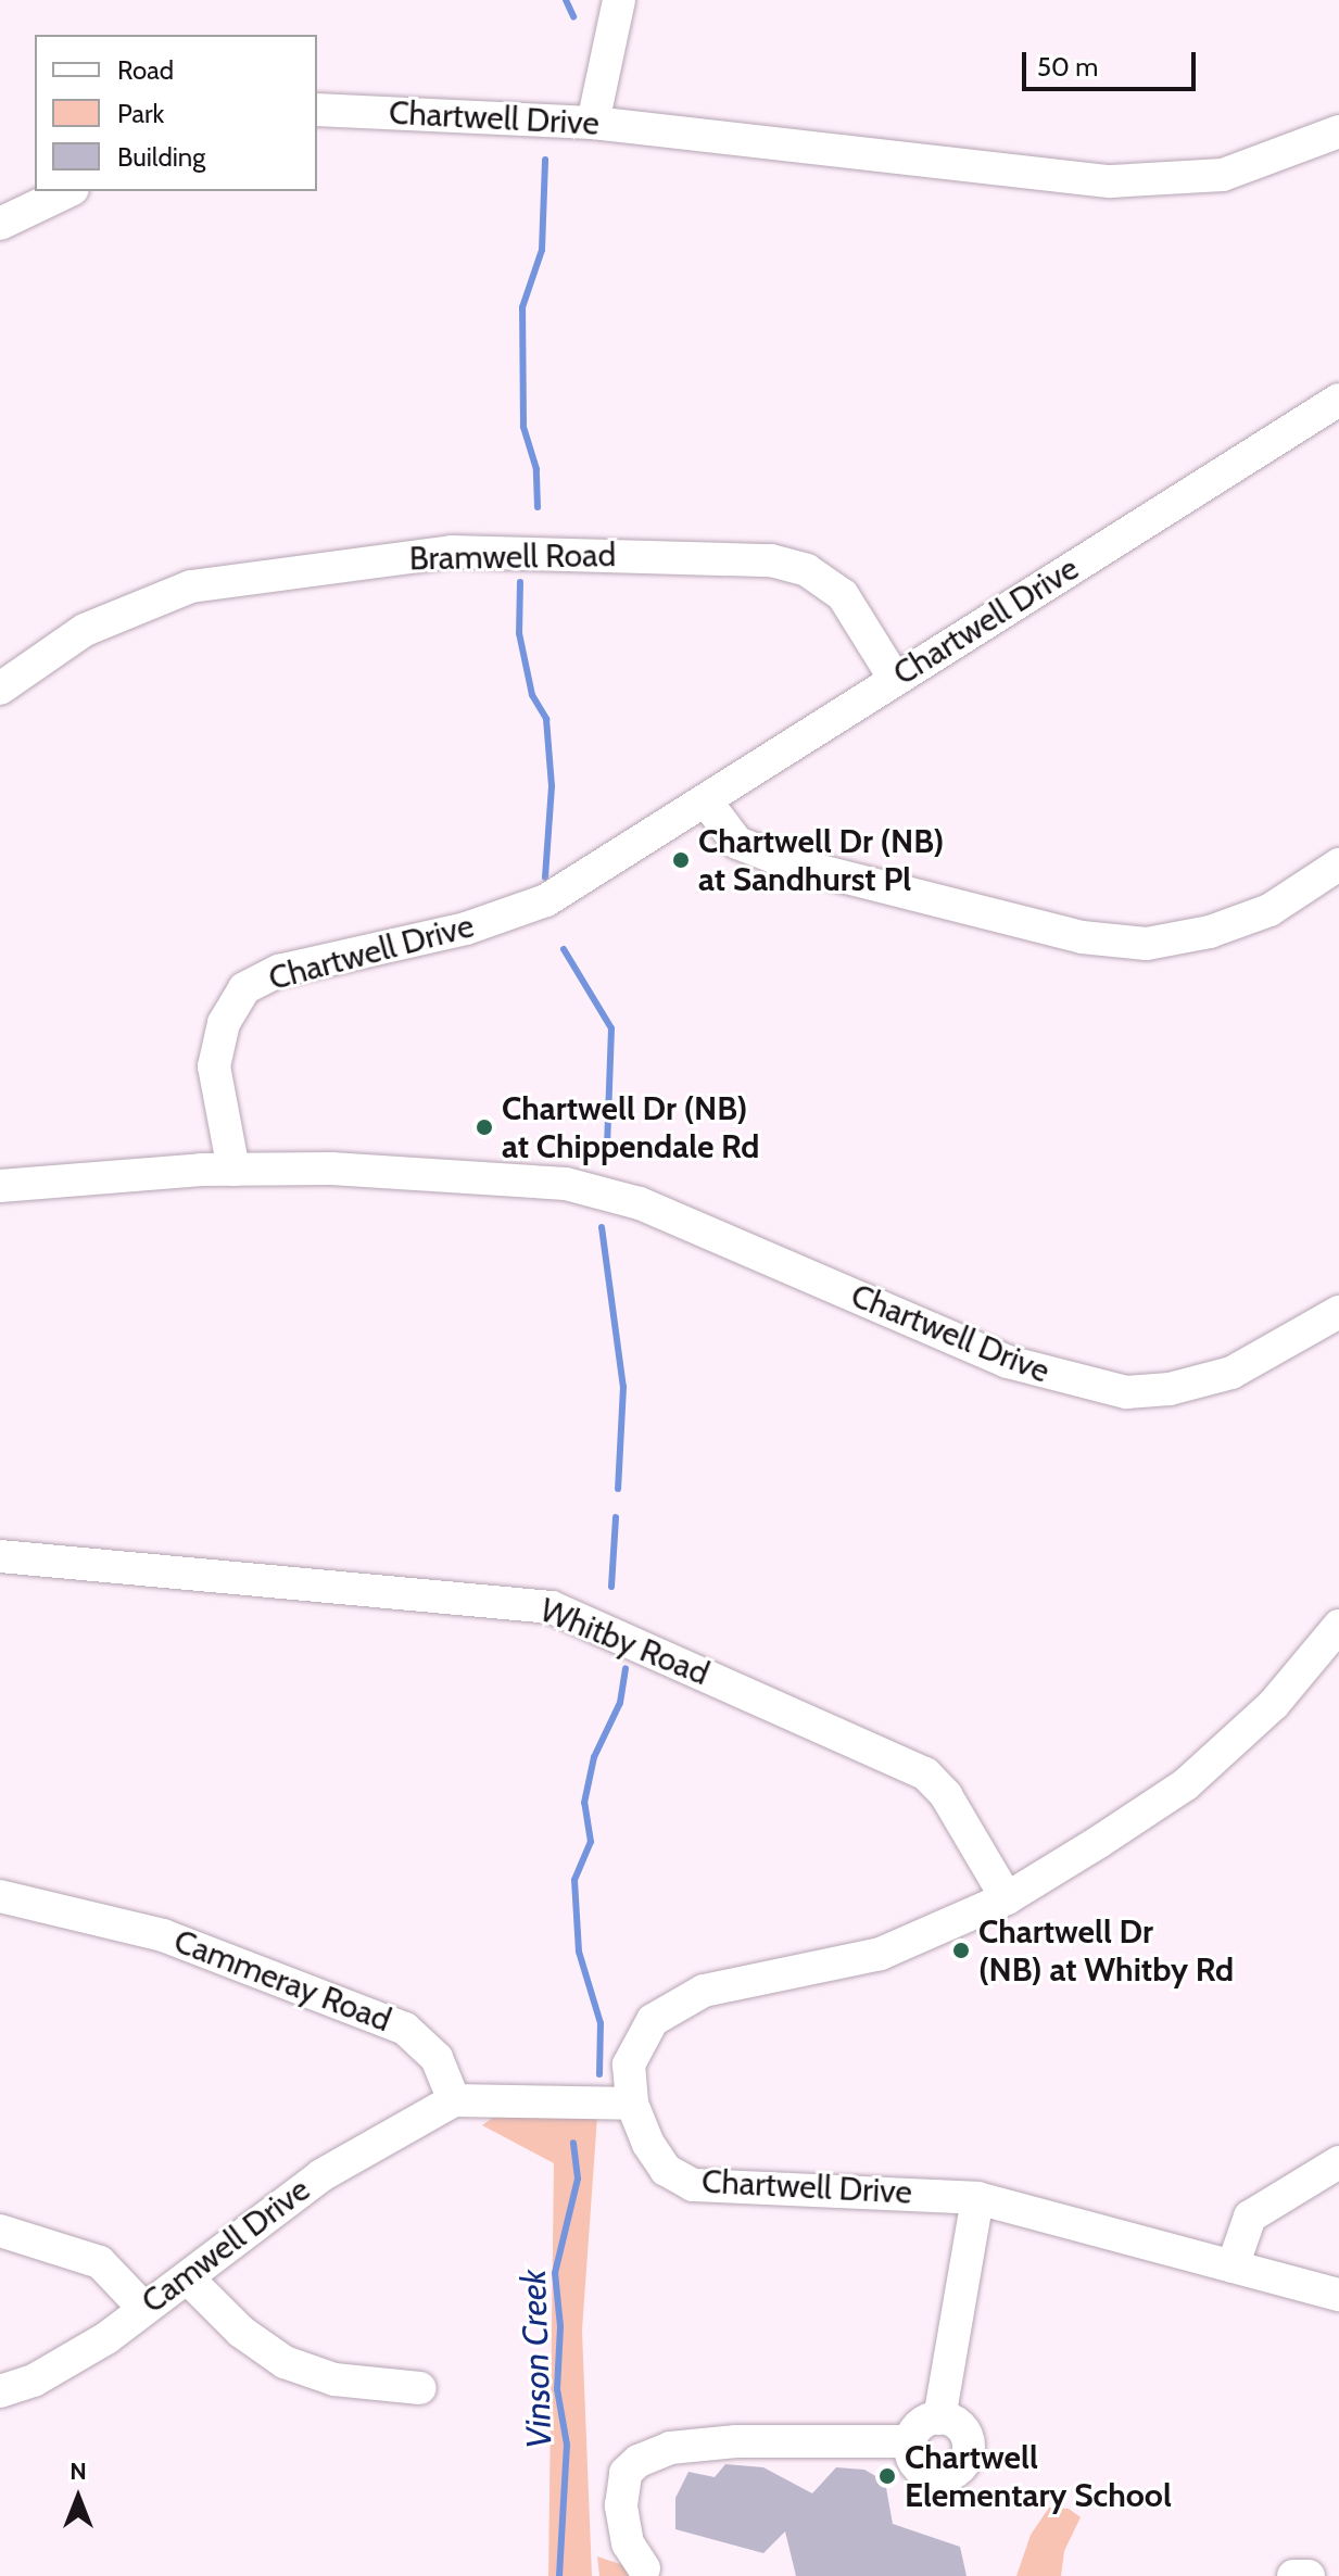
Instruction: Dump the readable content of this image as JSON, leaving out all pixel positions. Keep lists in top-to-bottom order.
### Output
{
  "streets": {
    "street": [
      "Chartwell Drive",
      "Bramwell Road",
      "Whitby Road",
      "Cammeray Road",
      "Camwell Drive"
    ]
  },
  "crossings": [
    ["Chartwell Drive", "Bramwell Road"],
    ["Chartwell Drive", "Whitby Road"],
    ["Cammeray Road", "Camwell Drive"]
  ],
  "water": ["Vinson Creek"],
  "places": [
    "Chartwell Dr (NB) at Sandhurst Pl",
    "Chartwell Dr (NB) at Chippendale Rd",
    "Chartwell Dr (NB) at Whitby Rd",
    "Chartwell Elementary School"
  ],
  "legend": ["Road", "Park", "Building"],
  "scale_bar": "50 m",
  "north": "top"
}
